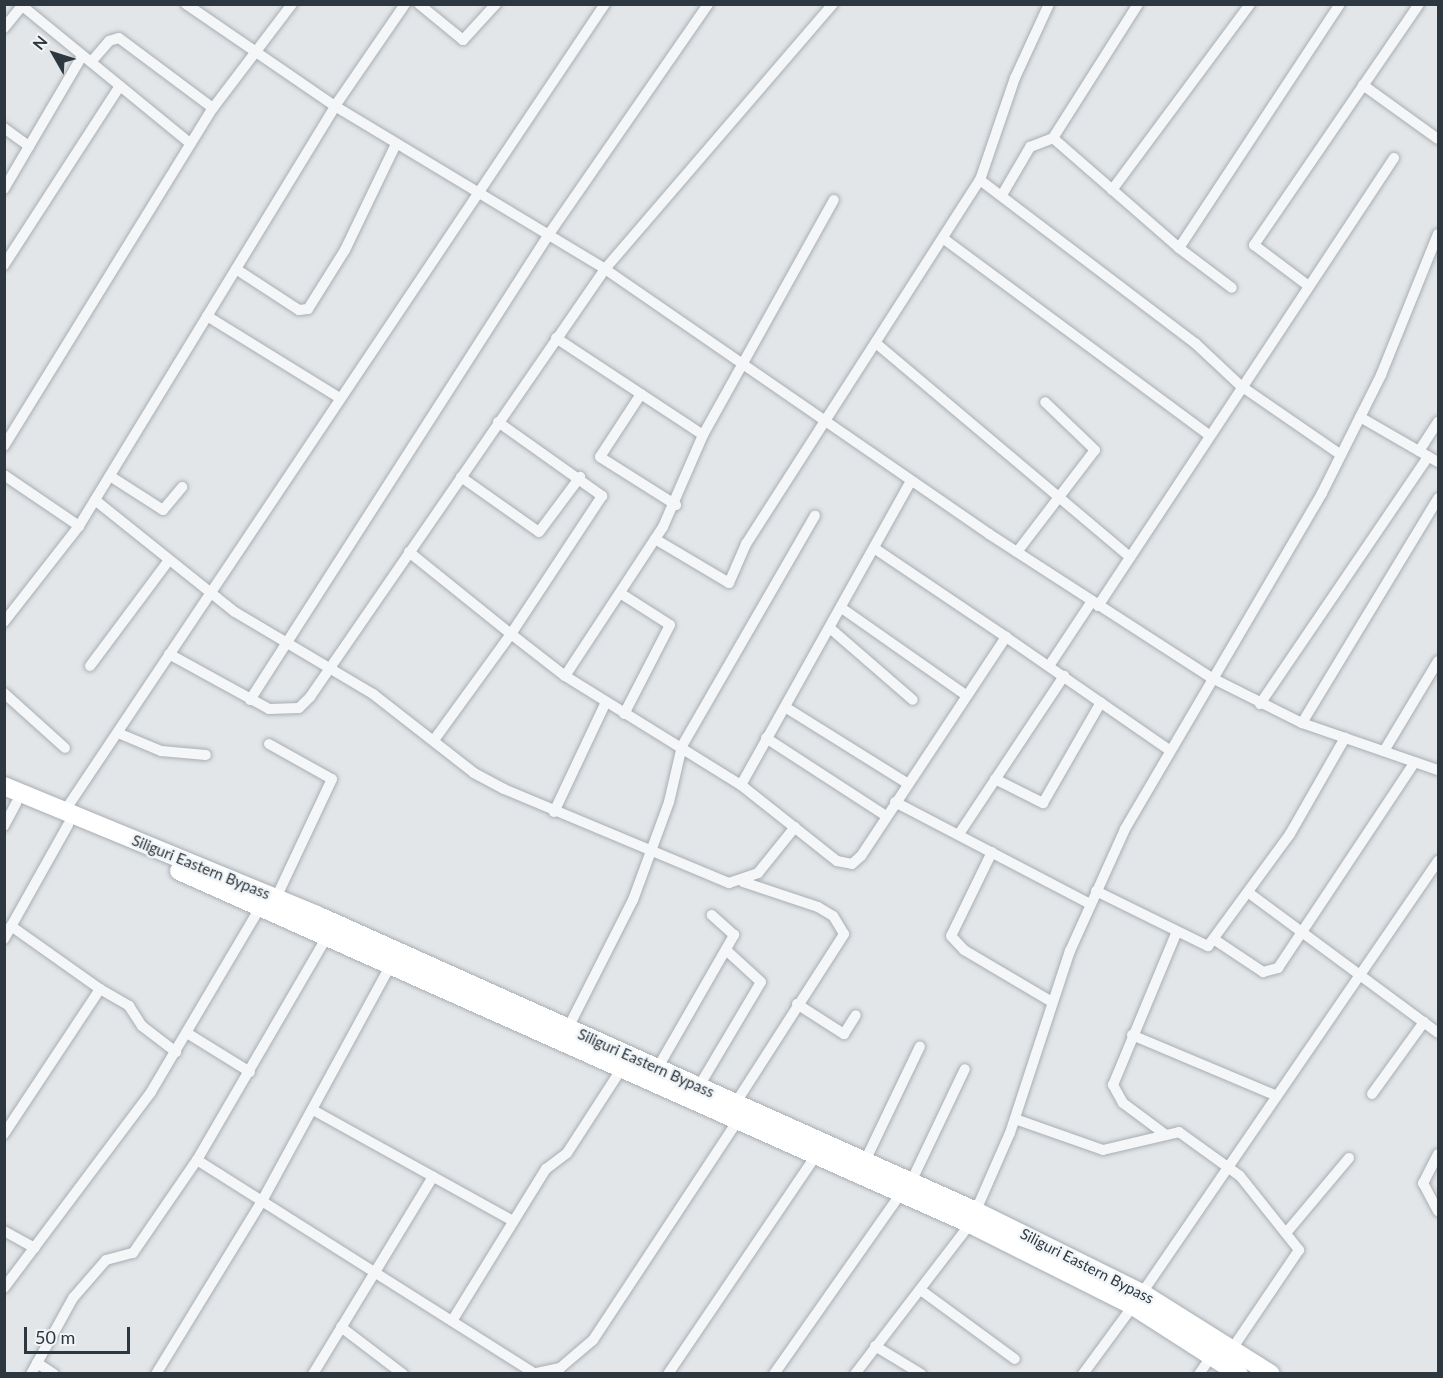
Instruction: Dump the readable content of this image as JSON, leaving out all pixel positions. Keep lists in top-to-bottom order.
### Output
{
  "streets": {
    "main road": ["Siliguri Eastern Bypass"]
  },
  "scale_bar": "50 m",
  "north": "top left"
}
